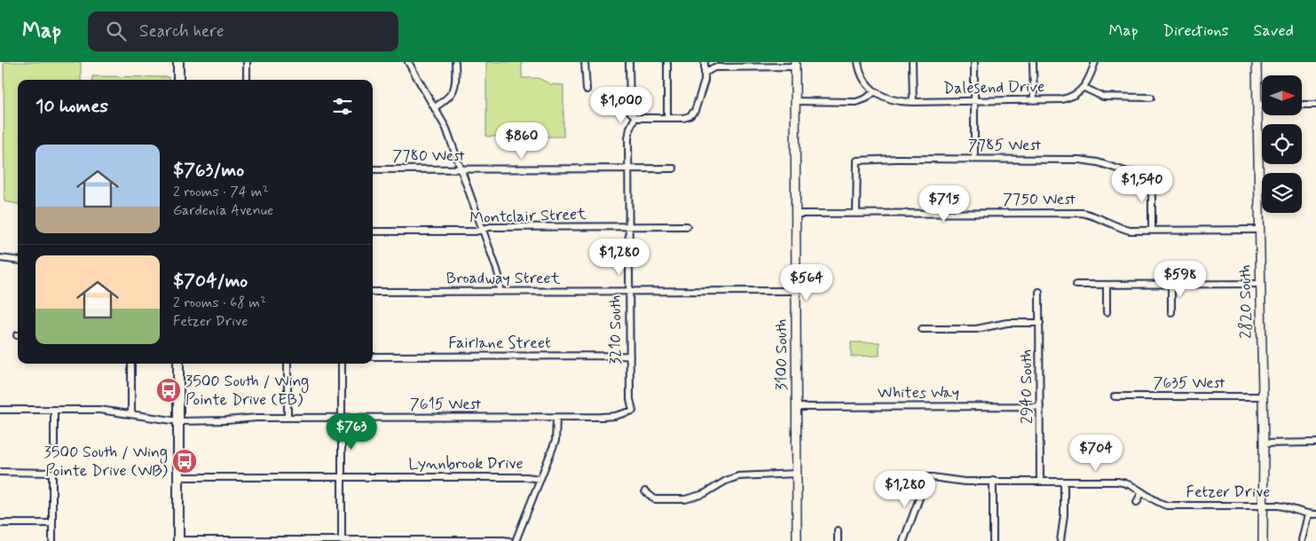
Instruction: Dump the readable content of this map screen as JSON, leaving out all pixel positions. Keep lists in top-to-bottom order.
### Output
{
  "streets": {
    "street": [
      "Dalesend Drive",
      "7785 West",
      "7780 West",
      "7750 West",
      "Montclair Street",
      "Broadway Street",
      "2820 South",
      "3210 South",
      "Fairlane Street",
      "3100 South",
      "7635 West",
      "2940 South",
      "Whites Way",
      "7615 West",
      "Lynnbrook Drive",
      "Fetzer Drive"
    ]
  },
  "crossings": [
    ["7785 West", "7750 West"],
    ["7780 West", "3210 South"],
    ["7750 West", "2820 South"],
    ["7750 West", "3100 South"],
    ["Montclair Street", "3210 South"],
    ["Broadway Street", "3210 South"],
    ["Broadway Street", "3100 South"],
    ["2820 South", "7635 West"],
    ["2820 South", "Fetzer Drive"],
    ["3210 South", "Fairlane Street"],
    ["3210 South", "7615 West"],
    ["3100 South", "Whites Way"],
    ["2940 South", "Whites Way"],
    ["2940 South", "Fetzer Drive"]
  ],
  "places": {
    "bus stop": ["3500 South / Wing Pointe Drive (EB)", "3500 South / Wing Pointe Drive (WB)"]
  },
  "north": "right",
  "page": {
    "header": "Map",
    "search": "Search here",
    "nav": ["Map", "Directions", "Saved"],
    "heading": "10 homes",
    "price": [
      "$1,000",
      "$860",
      "$1,540",
      "$715",
      "$1,280",
      "$598",
      "$564",
      "$763",
      "$704",
      "$1,280"
    ],
    "list": [
      {
        "name": "$763/mo",
        "note": "2 rooms · 74 m² · Gardenia Avenue"
      },
      {
        "name": "$704/mo",
        "note": "2 rooms · 68 m² · Fetzer Drive"
      }
    ]
  }
}
